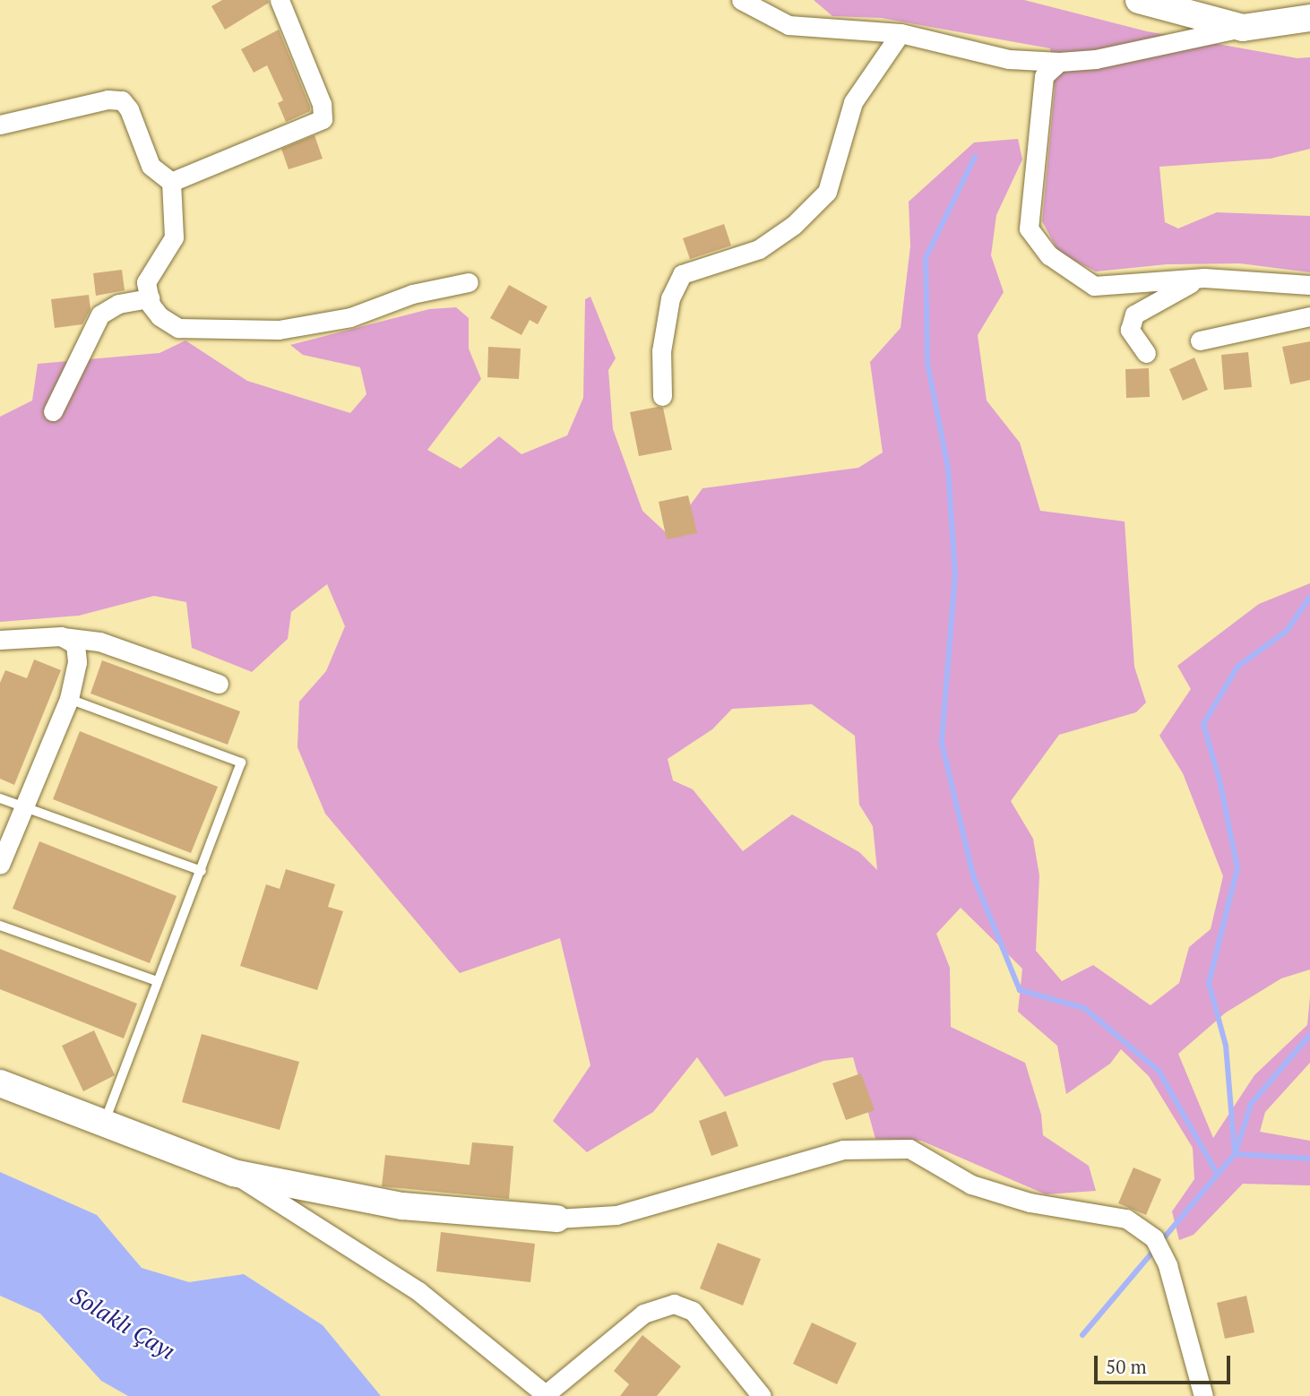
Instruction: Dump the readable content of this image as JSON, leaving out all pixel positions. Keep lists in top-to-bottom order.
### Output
{
  "water": ["Solaklı Çayı"],
  "scale_bar": "50 m"
}
